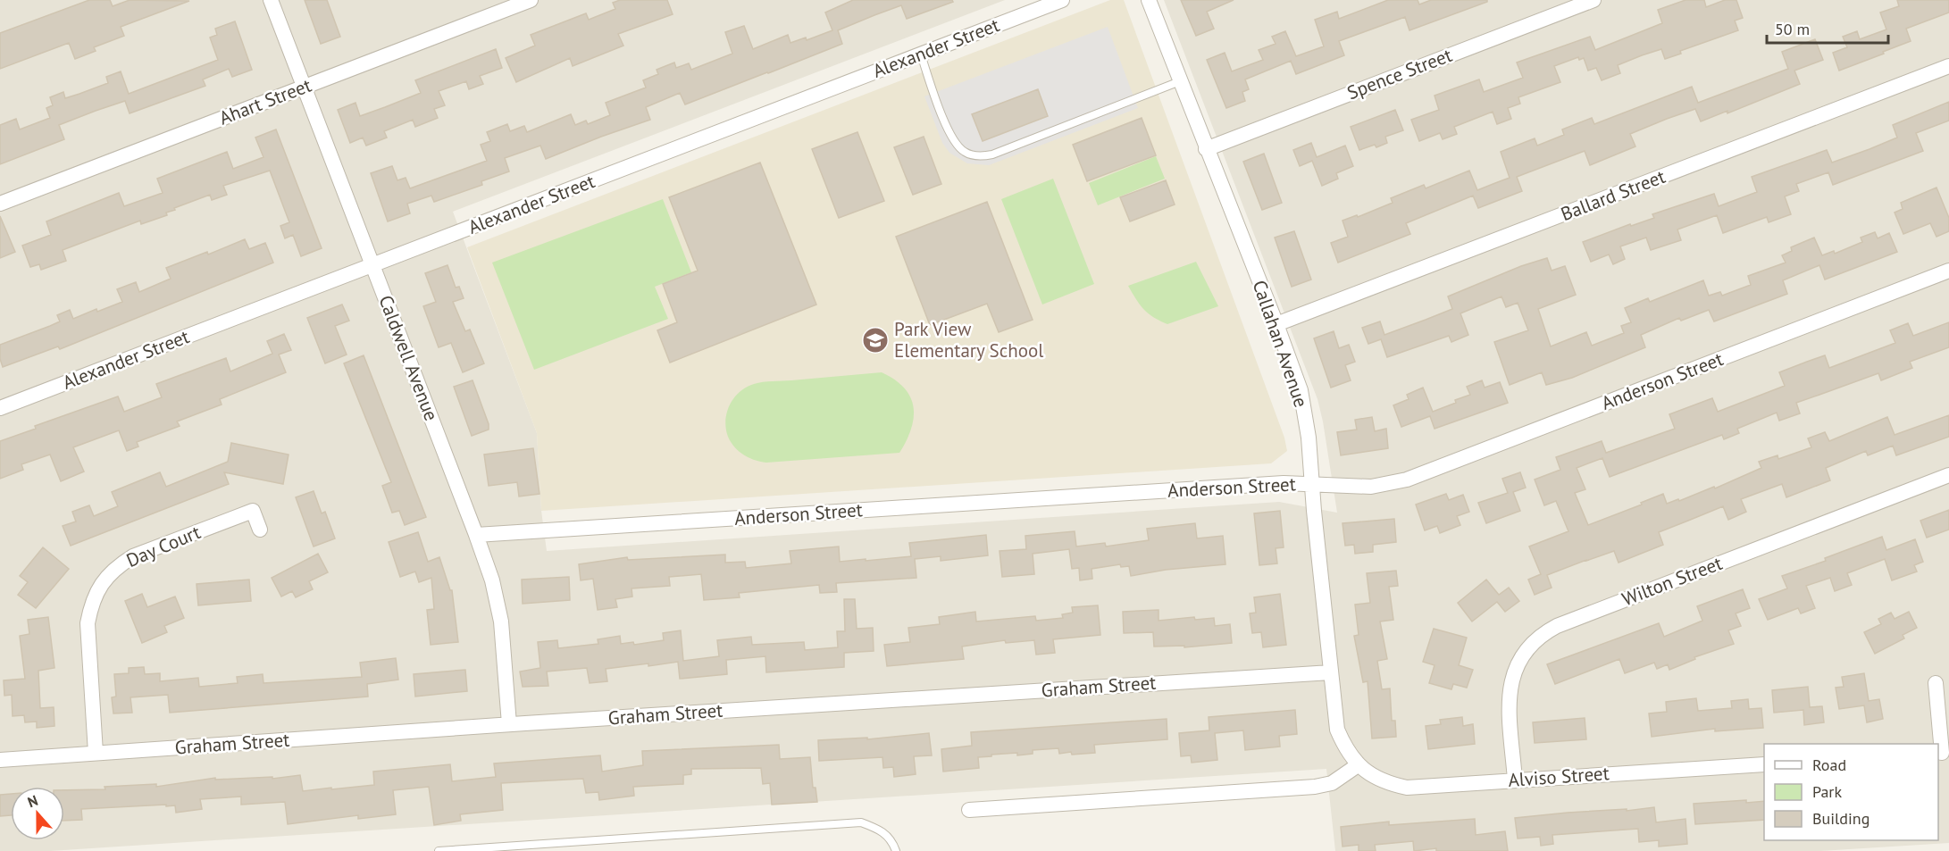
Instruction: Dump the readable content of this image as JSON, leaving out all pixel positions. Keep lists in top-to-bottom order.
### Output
{
  "streets": {
    "street": [
      "Alexander Street",
      "Spence Street",
      "Ahart Street",
      "Ballard Street",
      "Callahan Avenue",
      "Caldwell Avenue",
      "Anderson Street",
      "Day Court",
      "Wilton Street",
      "Graham Street",
      "Alviso Street"
    ]
  },
  "crossings": [
    ["Alexander Street", "Caldwell Avenue"],
    ["Spence Street", "Callahan Avenue"],
    ["Ahart Street", "Caldwell Avenue"],
    ["Ballard Street", "Callahan Avenue"],
    ["Callahan Avenue", "Anderson Street"],
    ["Callahan Avenue", "Graham Street"],
    ["Callahan Avenue", "Alviso Street"],
    ["Caldwell Avenue", "Anderson Street"],
    ["Caldwell Avenue", "Graham Street"],
    ["Day Court", "Graham Street"],
    ["Wilton Street", "Alviso Street"]
  ],
  "places": {
    "school or university": ["Park View Elementary School"]
  },
  "legend": ["Road", "Park", "Building"],
  "scale_bar": "50 m",
  "north": "top"
}
